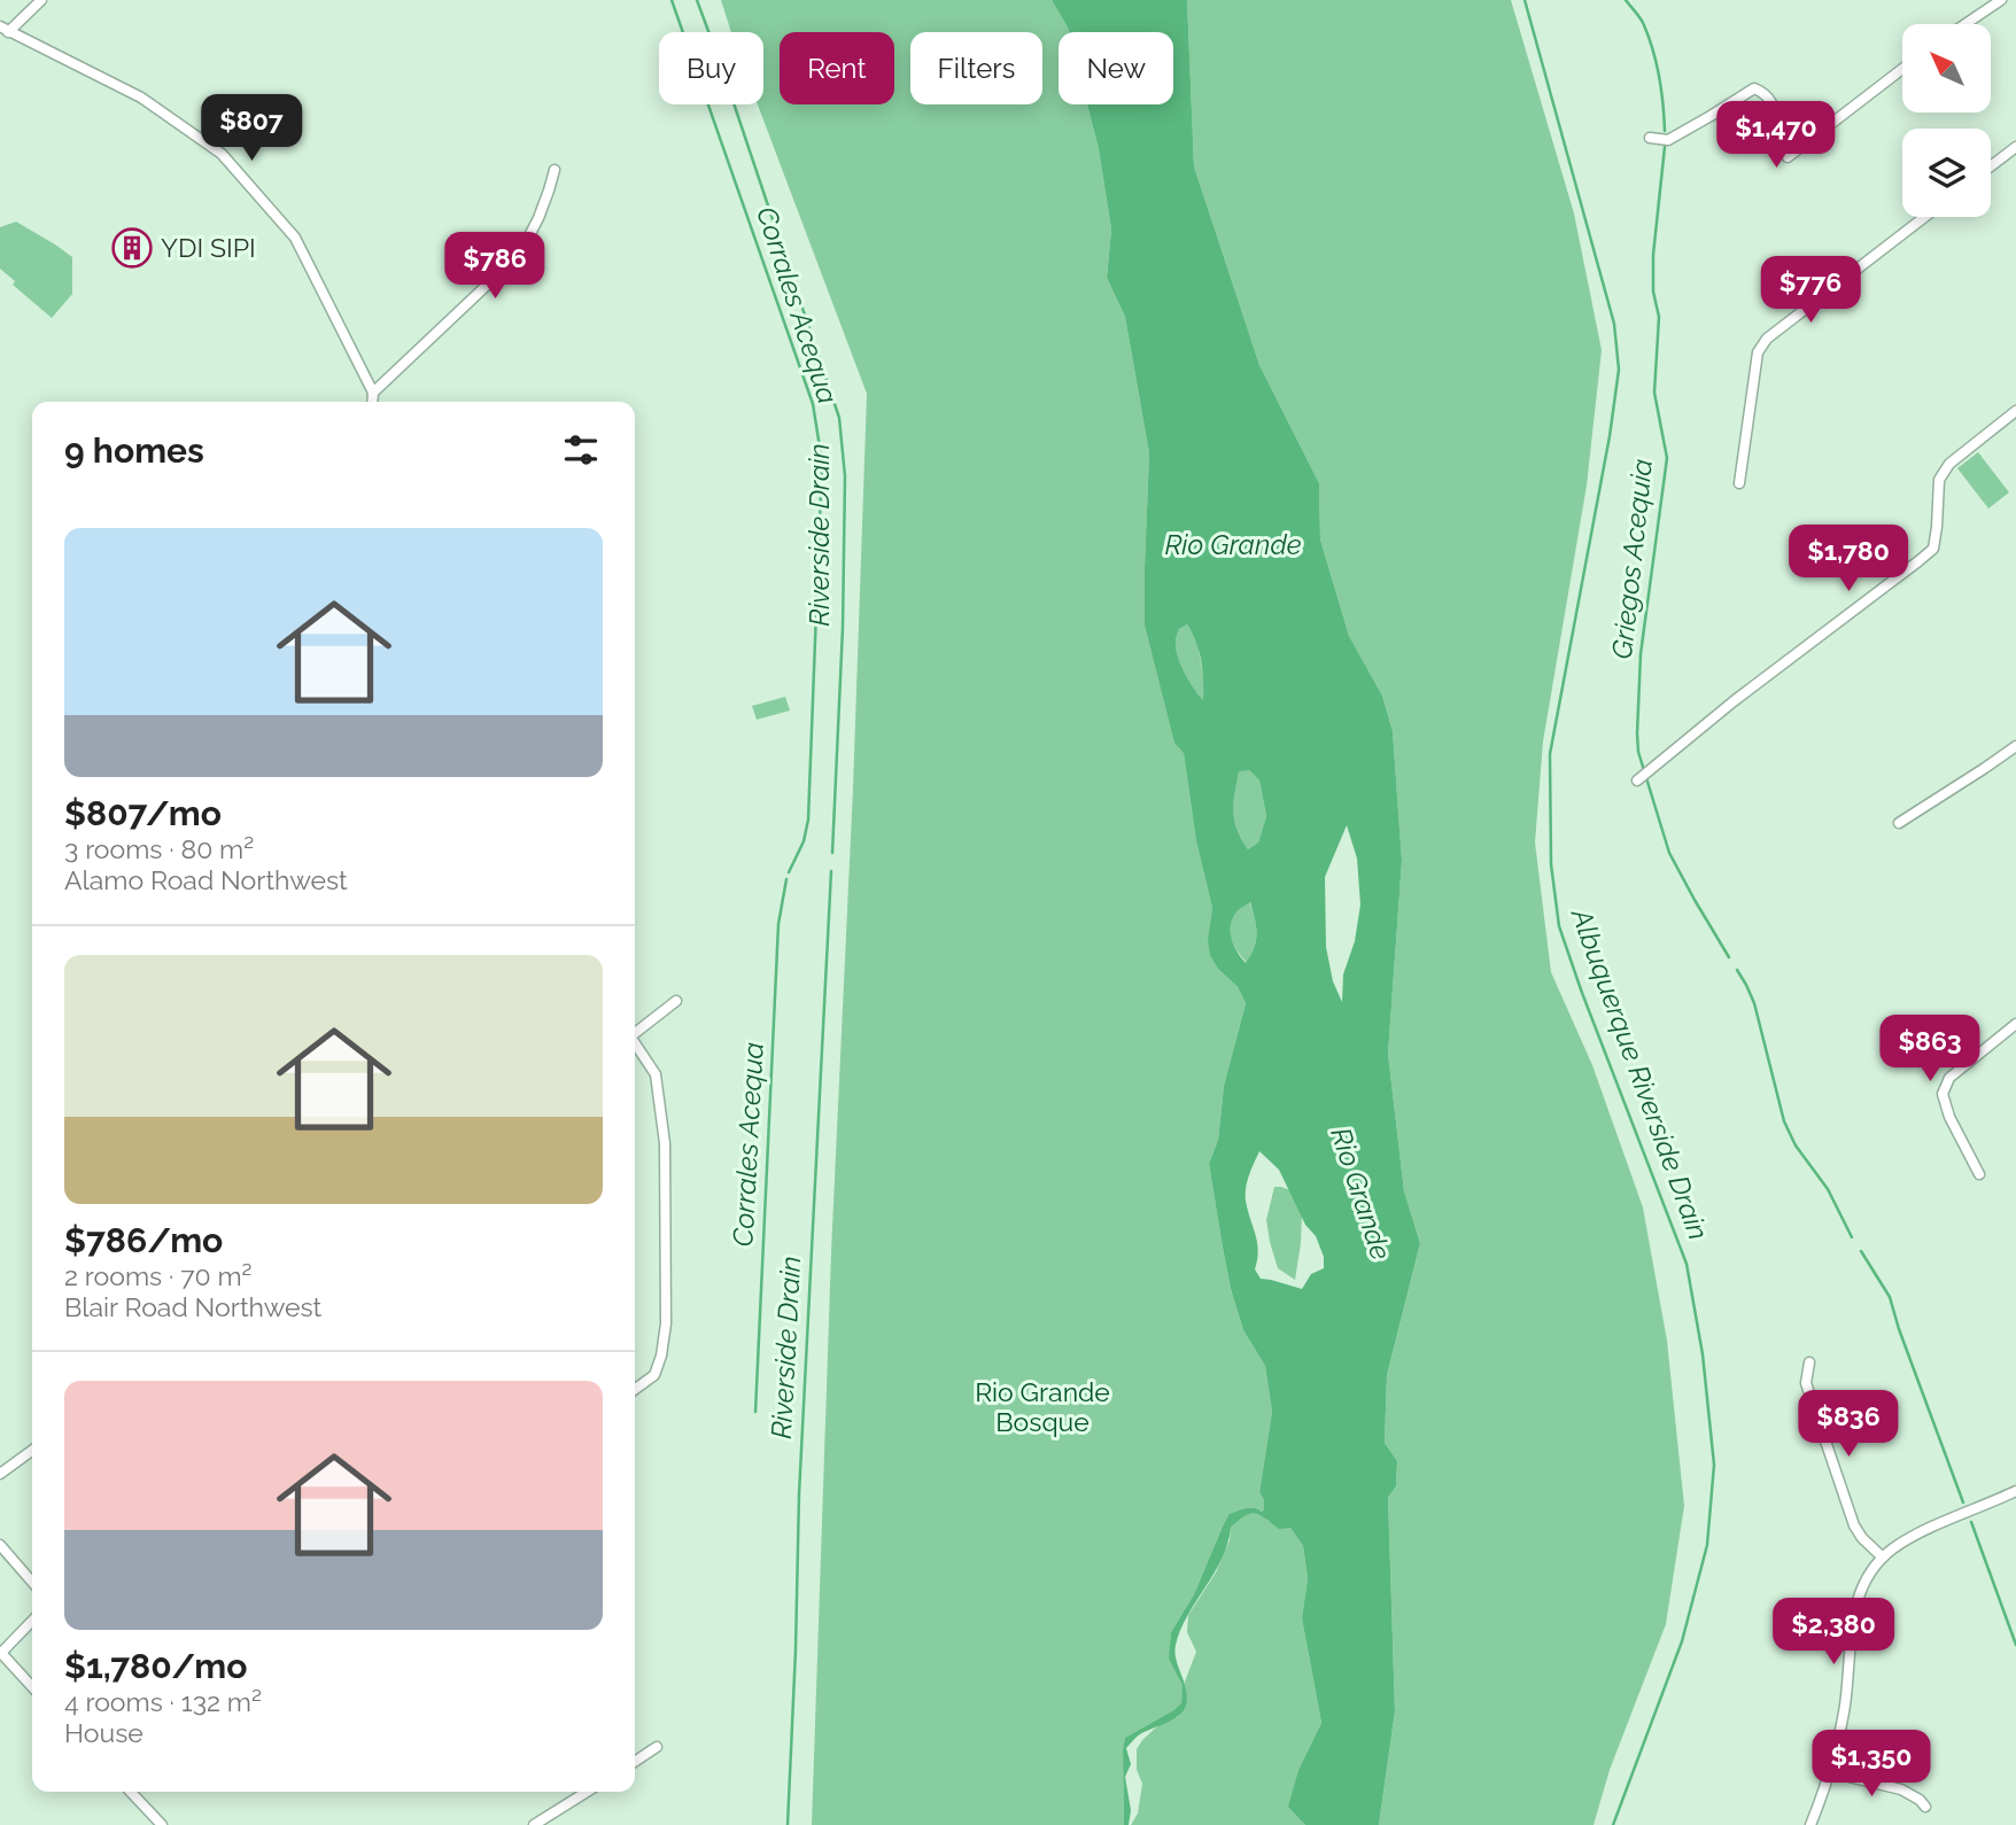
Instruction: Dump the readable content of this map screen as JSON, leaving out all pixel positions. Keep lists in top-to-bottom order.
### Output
{
  "water": [
    "Corrales Acequa",
    "Riverside Drain",
    "Rio Grande",
    "Griegos Acequia",
    "Albuquerque Riverside Drain"
  ],
  "parks": ["Rio Grande Bosque"],
  "places": {
    "building": ["YDI SIPI"]
  },
  "north": "top left",
  "page": {
    "chip": [
      "Buy",
      "Rent",
      "Filters",
      "New"
    ],
    "price": [
      "$807",
      "$1,470",
      "$786",
      "$776",
      "$1,780",
      "$863",
      "$836",
      "$2,380",
      "$1,350"
    ],
    "heading": "9 homes",
    "list": [
      {
        "name": "$807/mo",
        "note": "3 rooms · 80 m² · Alamo Road Northwest"
      },
      {
        "name": "$786/mo",
        "note": "2 rooms · 70 m² · Blair Road Northwest"
      },
      {
        "name": "$1,780/mo",
        "note": "4 rooms · 132 m² · House"
      }
    ]
  }
}
